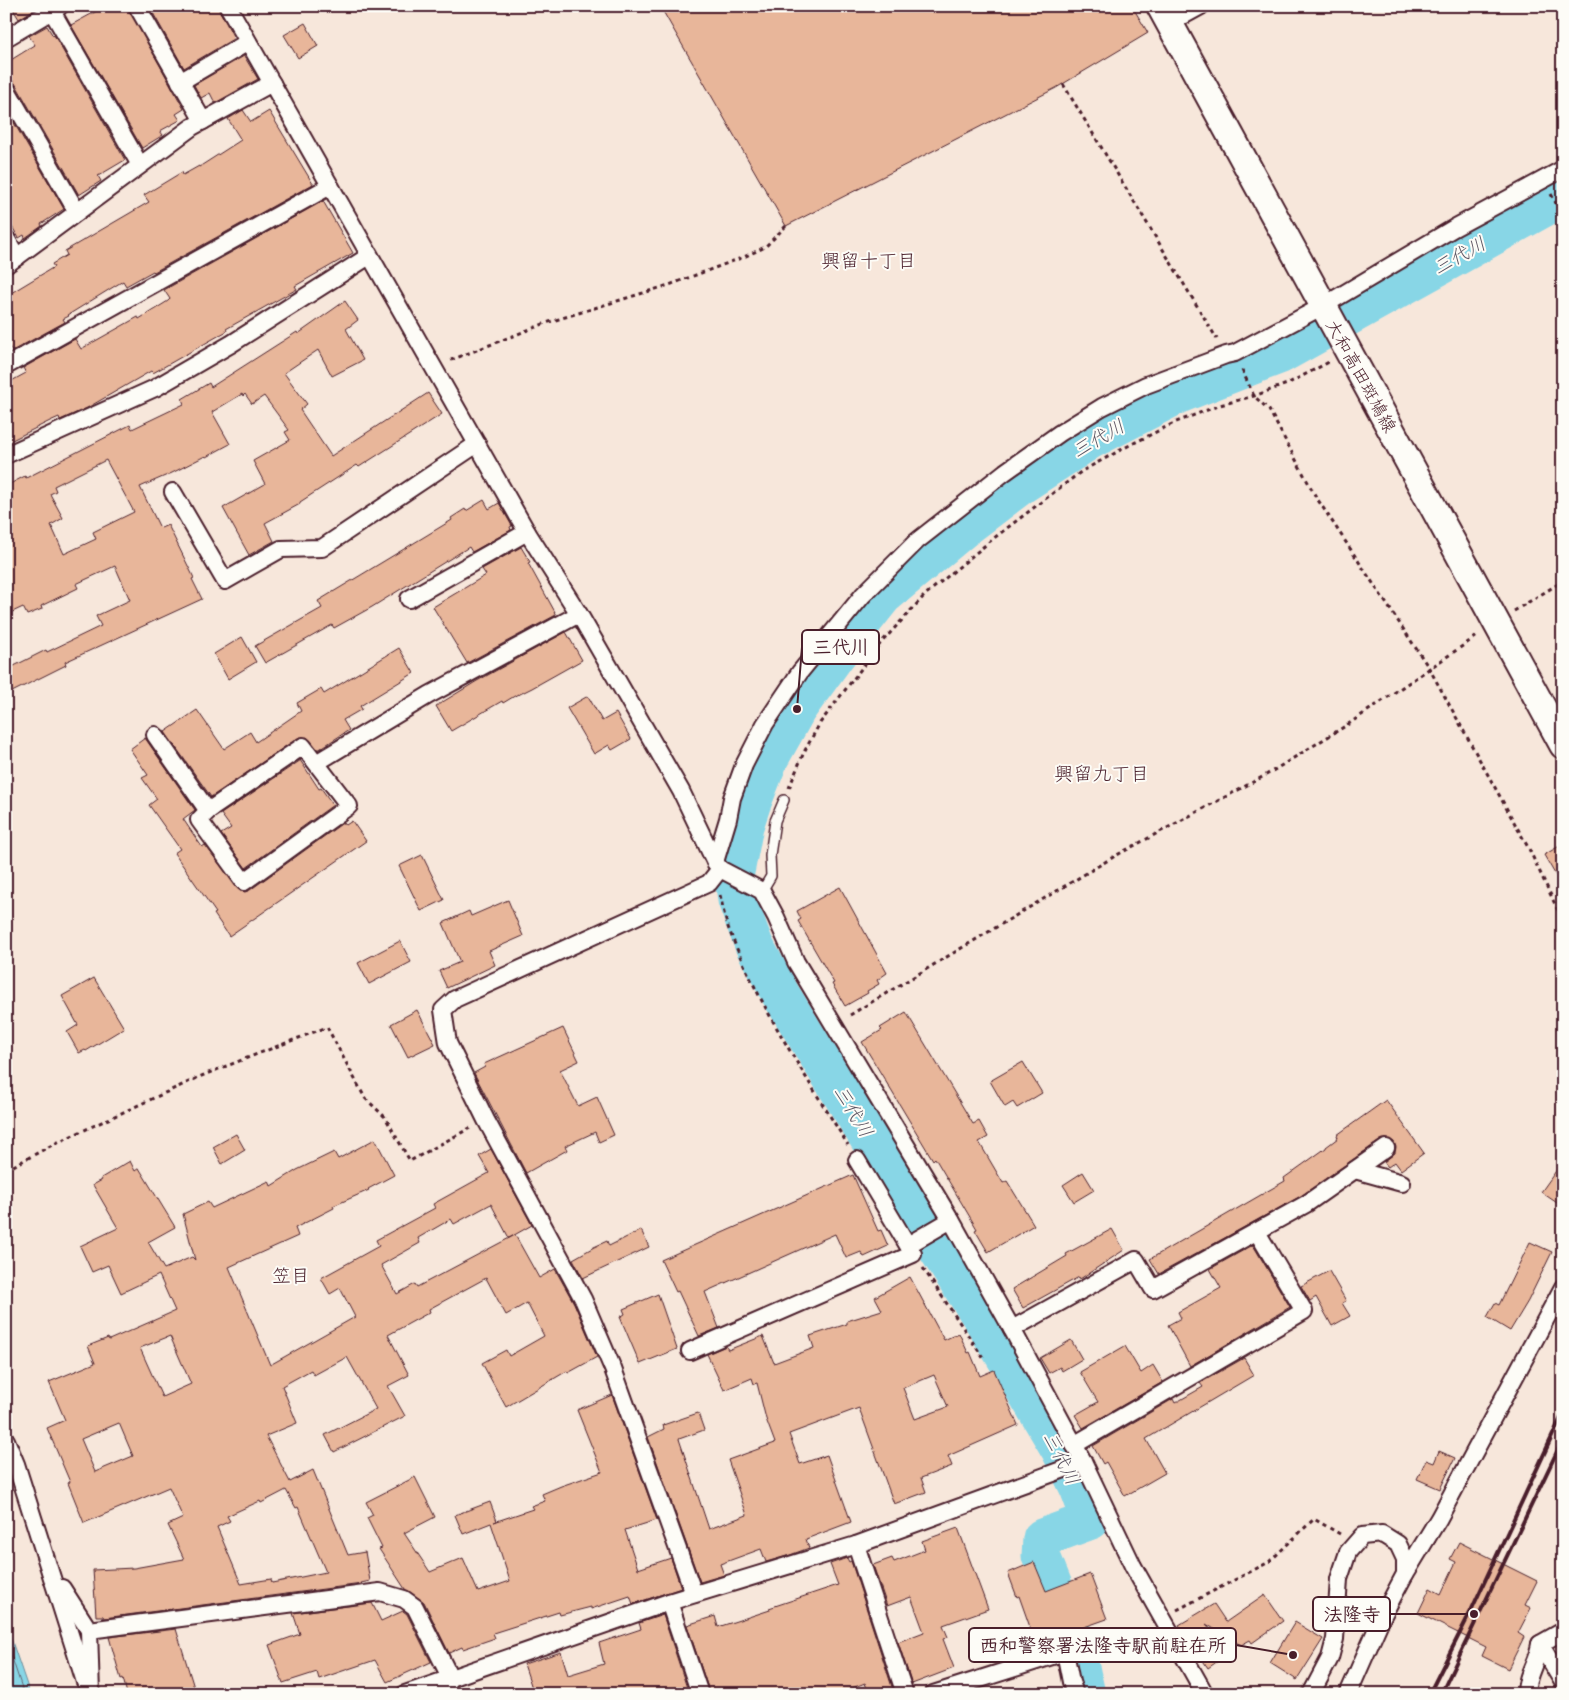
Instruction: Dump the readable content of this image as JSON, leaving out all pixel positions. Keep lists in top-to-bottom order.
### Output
{
  "streets": {
    "main road": ["大和高田斑鳩線"]
  },
  "districts": ["興留十丁目", "興留九丁目", "笠目"],
  "water": ["三代川"],
  "places": ["三代川", "法隆寺", "西和警察署法隆寺駅前駐在所"]
}
